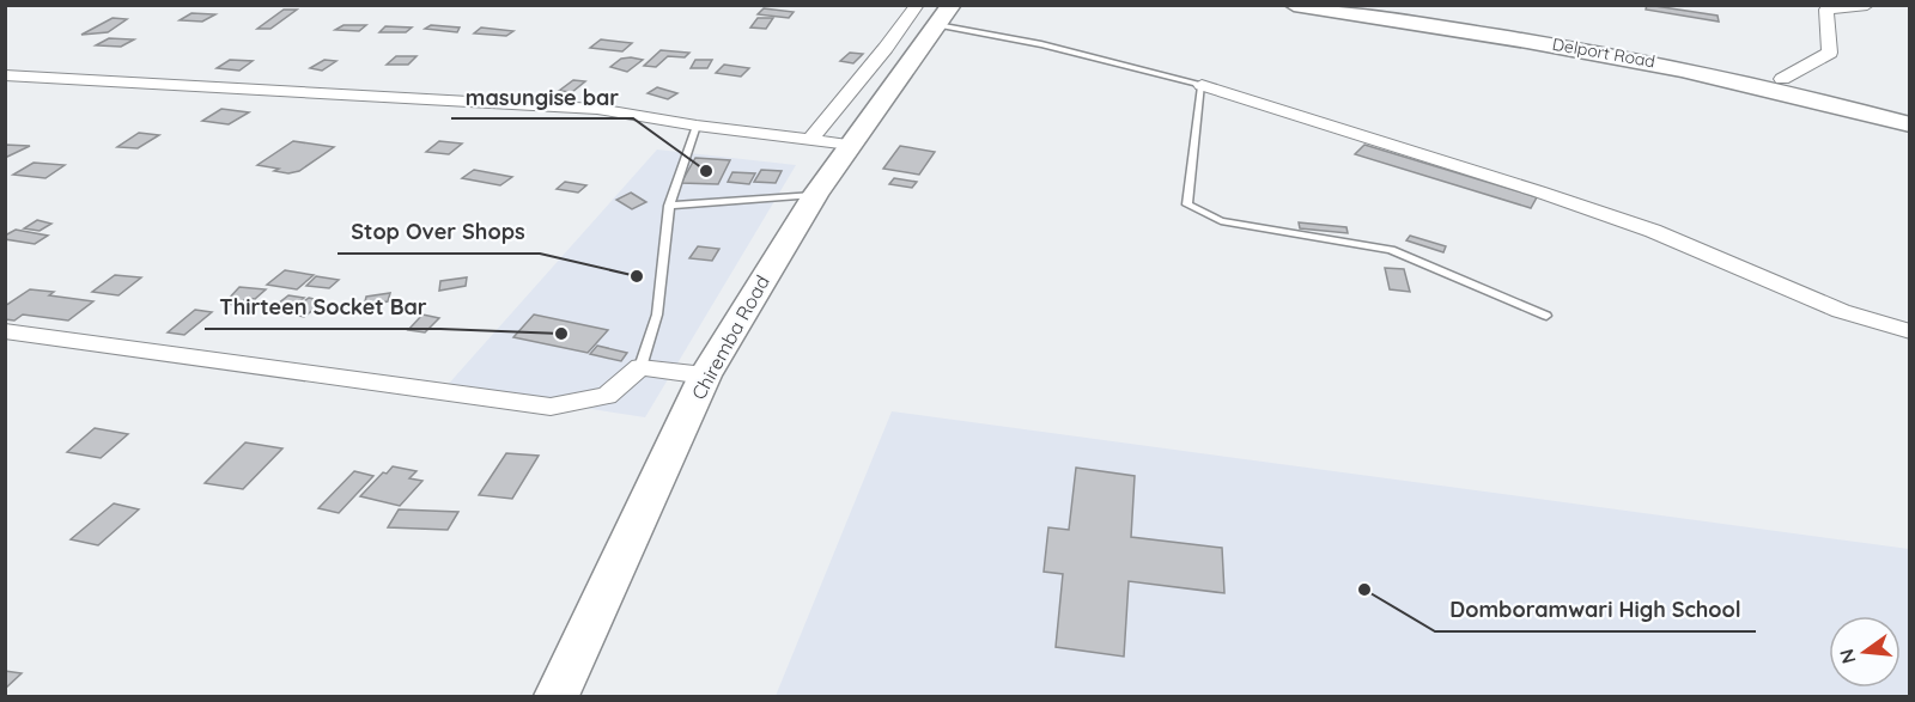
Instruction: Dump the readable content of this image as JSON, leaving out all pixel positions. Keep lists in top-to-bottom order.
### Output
{
  "streets": {
    "main road": ["Delport Road", "Chiremba Road"]
  },
  "places": [
    "masungise bar",
    "Stop Over Shops",
    "Thirteen Socket Bar",
    "Domboramwari High School"
  ],
  "north": "left"
}
